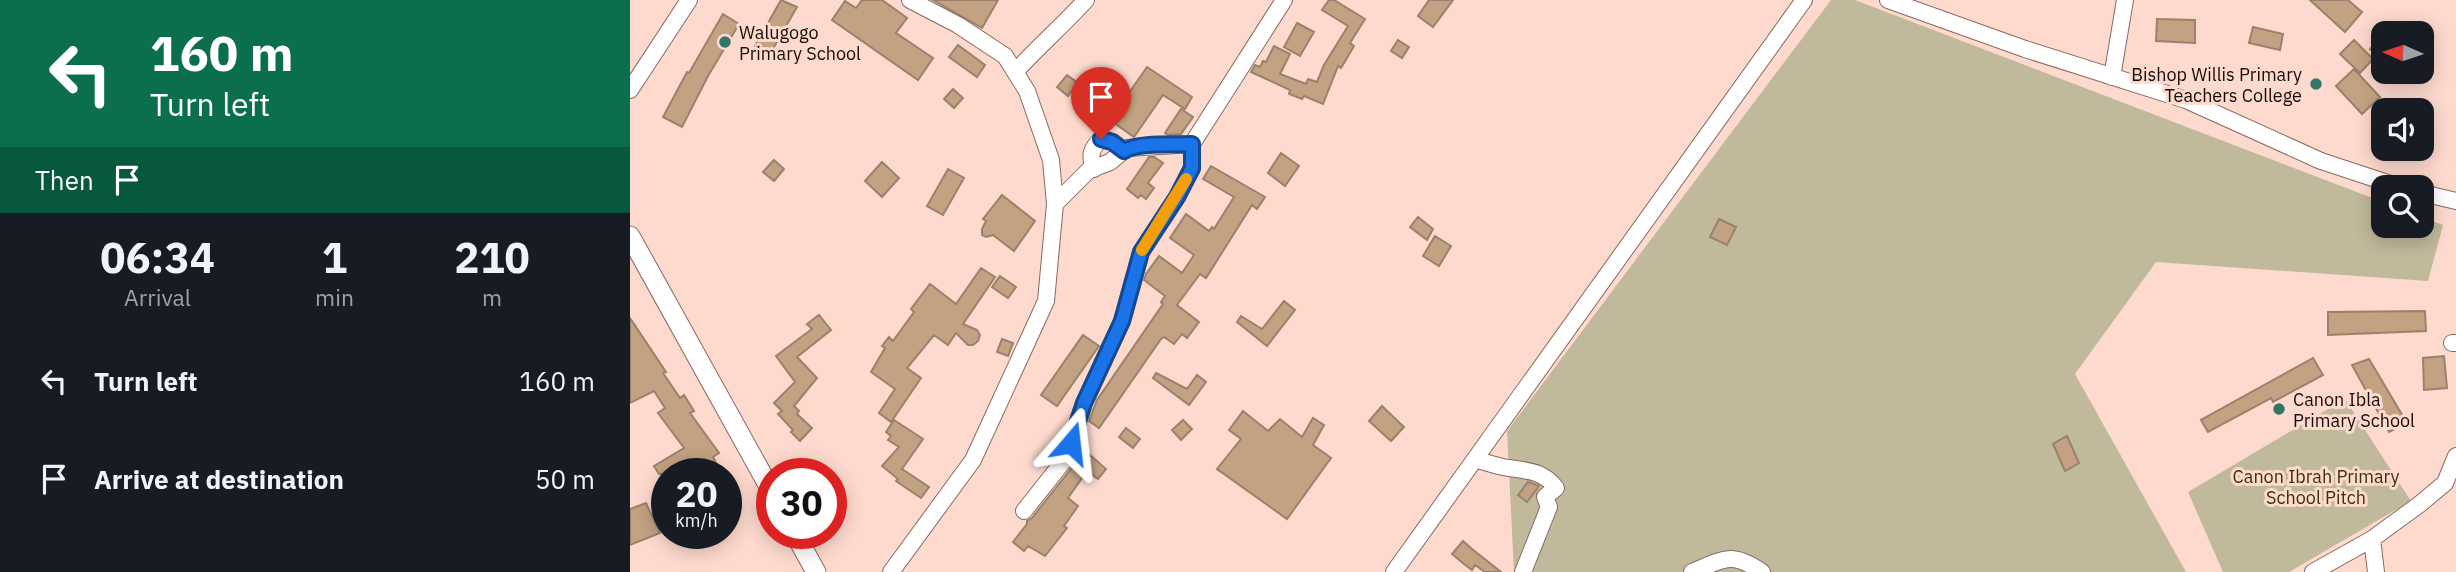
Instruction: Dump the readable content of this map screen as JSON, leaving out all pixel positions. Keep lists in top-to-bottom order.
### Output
{
  "parks": ["Canon Ibrah Primary School Pitch"],
  "places": ["Walugogo Primary School", "Bishop Willis Primary Teachers College", "Canon Ibla Primary School"],
  "north": "left",
  "page": {
    "turn": ["160 m", "Turn left"],
    "then": "Then",
    "eta": [
      "06:34",
      "Arrival",
      "1",
      "min",
      "210",
      "m"
    ],
    "list": [
      {
        "name": "Turn left",
        "value": "160 m"
      },
      {
        "name": "Arrive at destination",
        "value": "50 m"
      }
    ],
    "speed": "20 km/h",
    "limit": "30"
  }
}
